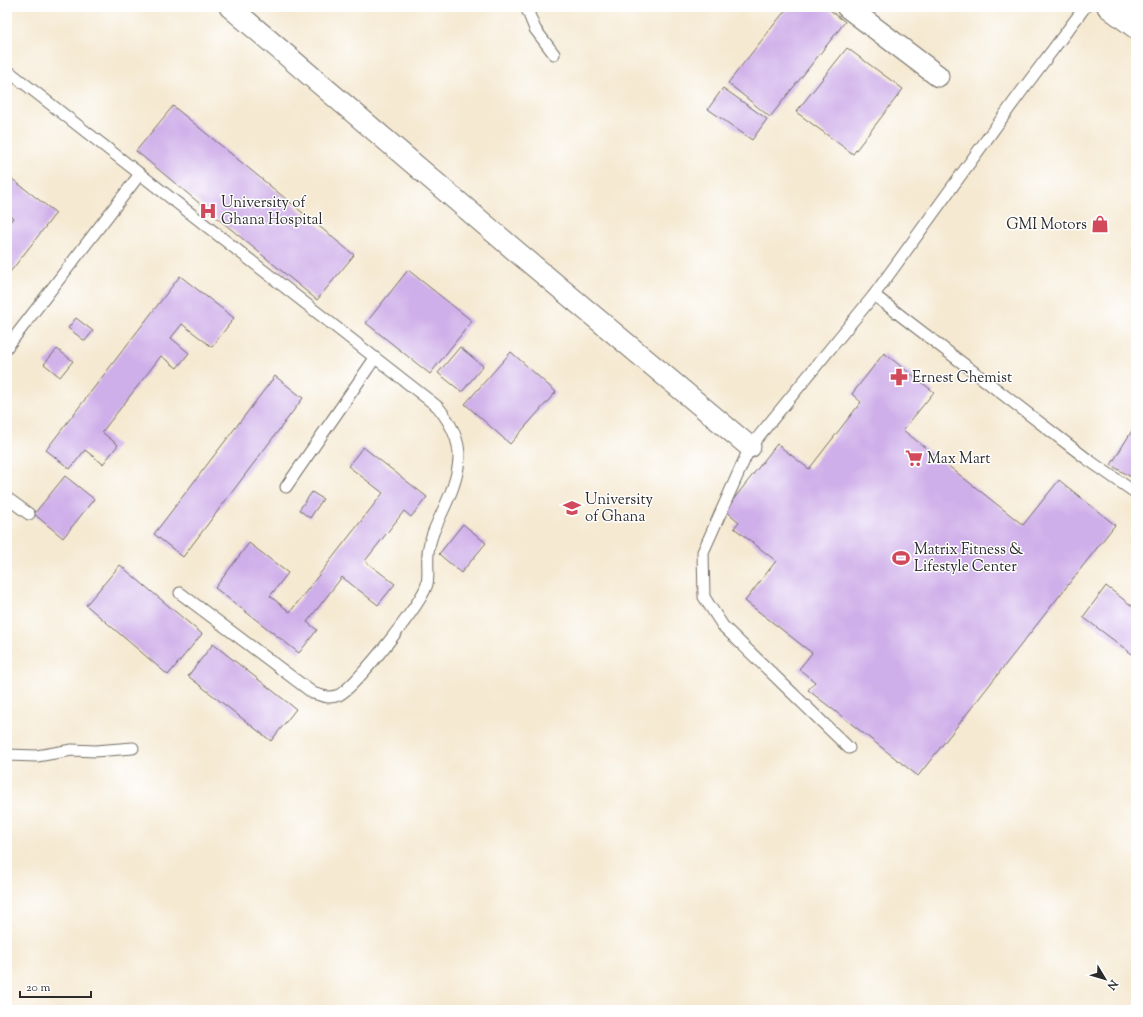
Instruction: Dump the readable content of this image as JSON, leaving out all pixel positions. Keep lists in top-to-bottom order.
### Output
{
  "places": {
    "hospital": ["University of Ghana Hospital"],
    "shop": ["GMI Motors"],
    "pharmacy": ["Ernest Chemist"],
    "supermarket": ["Max Mart"],
    "school or university": ["University of Ghana"],
    "sports": ["Matrix Fitness & Lifestyle Center"]
  },
  "scale_bar": "20 m",
  "north": "bottom right"
}
